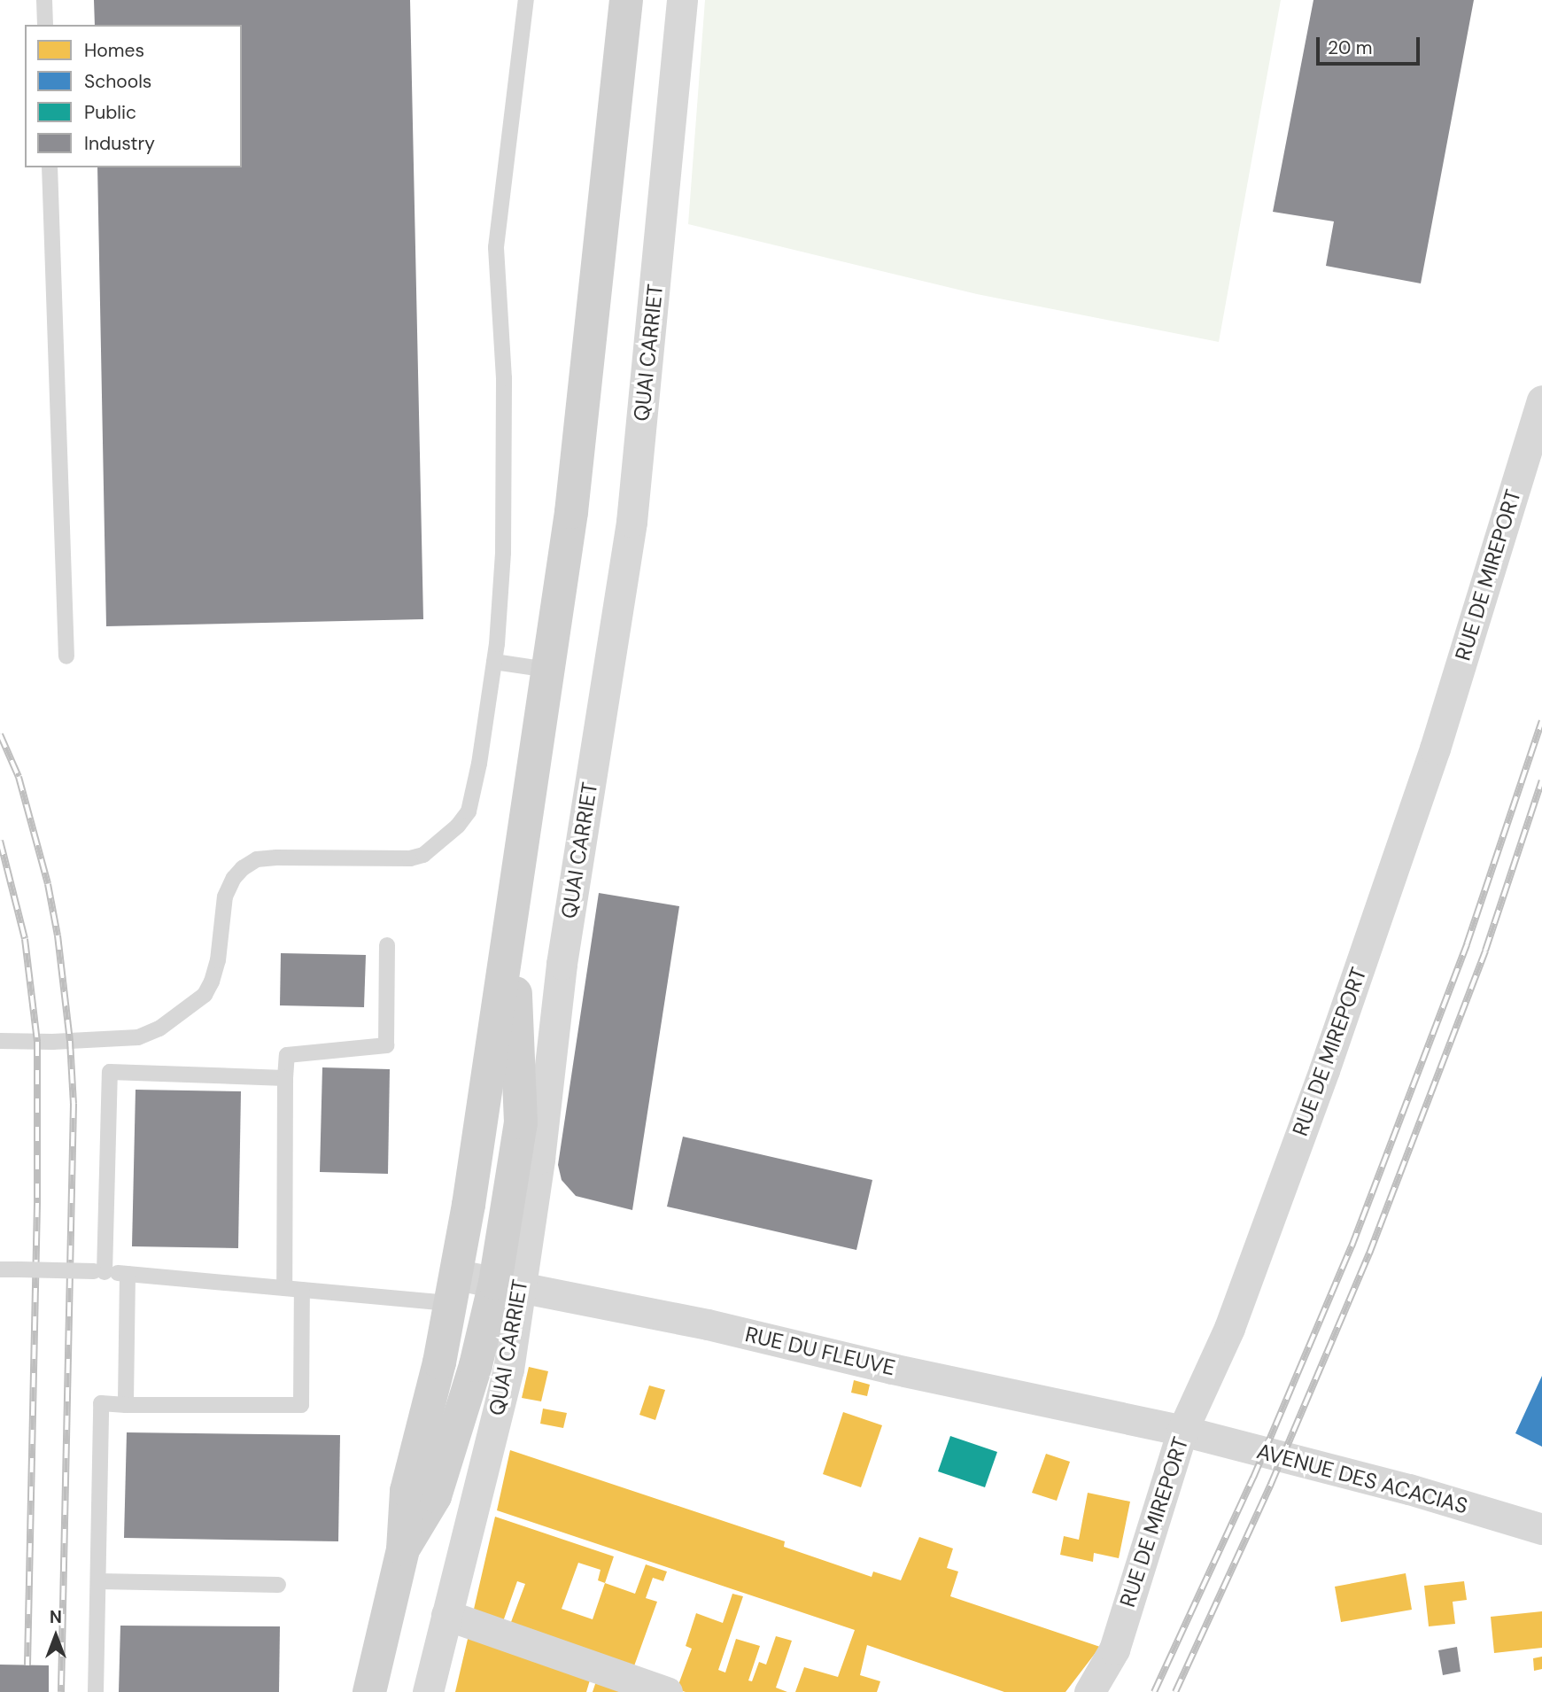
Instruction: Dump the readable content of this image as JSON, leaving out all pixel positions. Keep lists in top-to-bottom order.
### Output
{
  "streets": {
    "main road": ["QUAI CARRIET"],
    "street": ["RUE DE MIREPORT", "RUE DU FLEUVE", "AVENUE DES ACACIAS"]
  },
  "crossings": [
    ["QUAI CARRIET", "RUE DU FLEUVE"],
    ["RUE DE MIREPORT", "RUE DU FLEUVE"],
    ["RUE DE MIREPORT", "AVENUE DES ACACIAS"],
    ["RUE DU FLEUVE", "AVENUE DES ACACIAS"]
  ],
  "legend": [
    "Homes",
    "Schools",
    "Public",
    "Industry"
  ],
  "scale_bar": "20 m",
  "north": "top"
}
